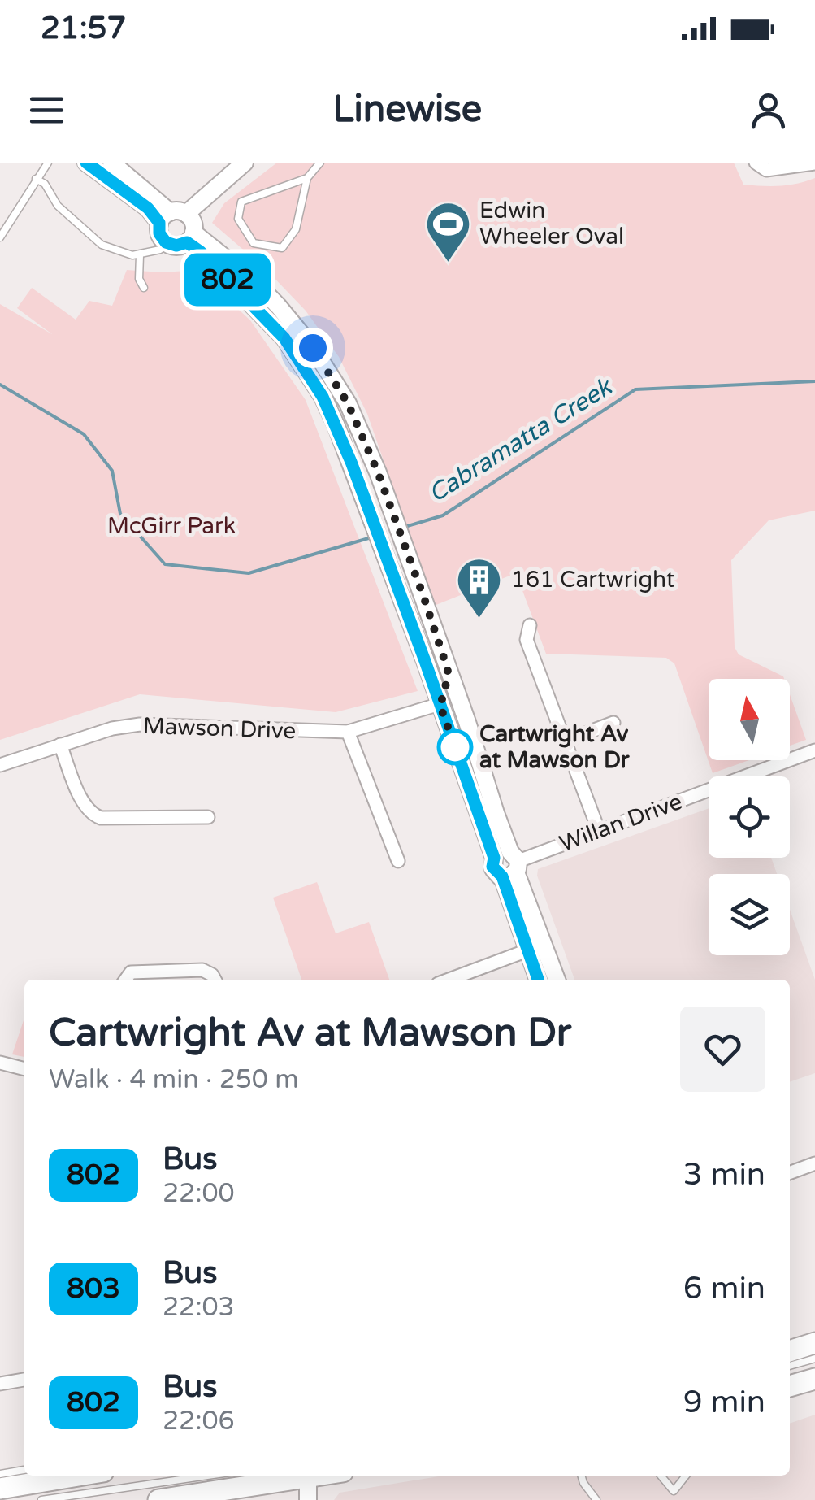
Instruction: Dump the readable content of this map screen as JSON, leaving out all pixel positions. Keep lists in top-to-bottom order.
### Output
{
  "streets": {
    "street": ["Mawson Drive", "Willan Drive"]
  },
  "water": ["Cabramatta Creek"],
  "parks": ["McGirr Park"],
  "places": {
    "sports": ["Edwin Wheeler Oval"],
    "building": ["161 Cartwright"],
    "other": ["Cartwright Av at Mawson Dr"]
  },
  "lines": ["bus line 802"],
  "north": "top",
  "page": {
    "status": "21:57",
    "header": "Linewise",
    "on_map": "802",
    "heading": ["Cartwright Av at Mawson Dr", "Walk · 4 min · 250 m"],
    "list": [
      {
        "mark": "802",
        "name": "Bus",
        "note": "22:00",
        "value": "3 min"
      },
      {
        "mark": "803",
        "name": "Bus",
        "note": "22:03",
        "value": "6 min"
      },
      {
        "mark": "802",
        "name": "Bus",
        "note": "22:06",
        "value": "9 min"
      }
    ]
  }
}
